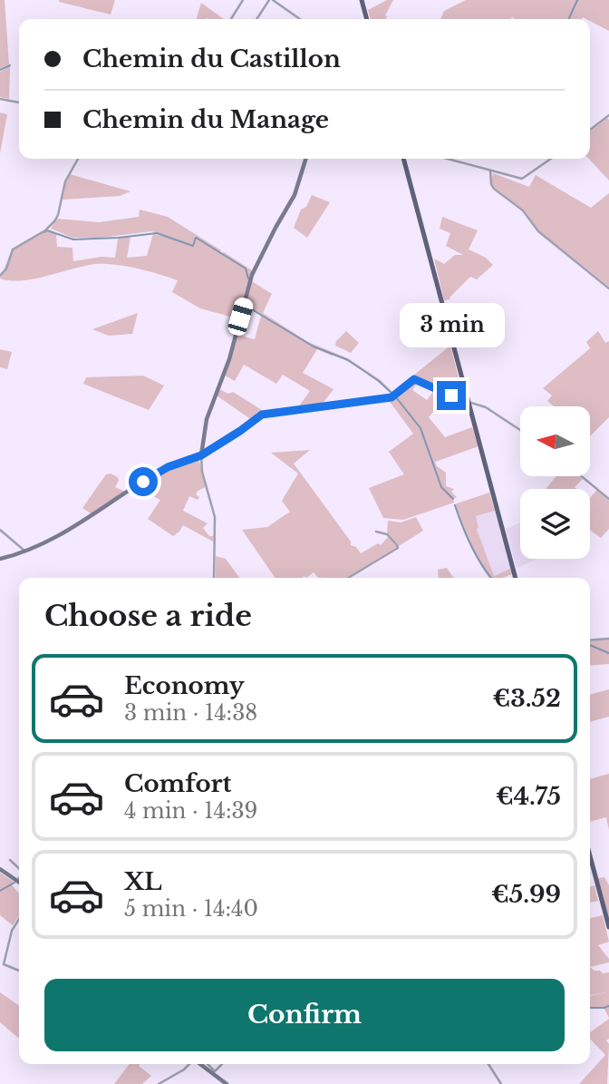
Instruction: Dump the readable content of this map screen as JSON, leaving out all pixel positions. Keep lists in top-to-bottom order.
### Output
{
  "north": "left",
  "page": {
    "banner": ["Chemin du Castillon", "Chemin du Manage"],
    "bubble": "3 min",
    "heading": "Choose a ride",
    "list": [
      {
        "name": "Economy",
        "note": "3 min · 14:38",
        "value": "€3.52"
      },
      {
        "name": "Comfort",
        "note": "4 min · 14:39",
        "value": "€4.75"
      },
      {
        "name": "XL",
        "note": "5 min · 14:40",
        "value": "€5.99"
      }
    ],
    "buttons": "Confirm"
  }
}
